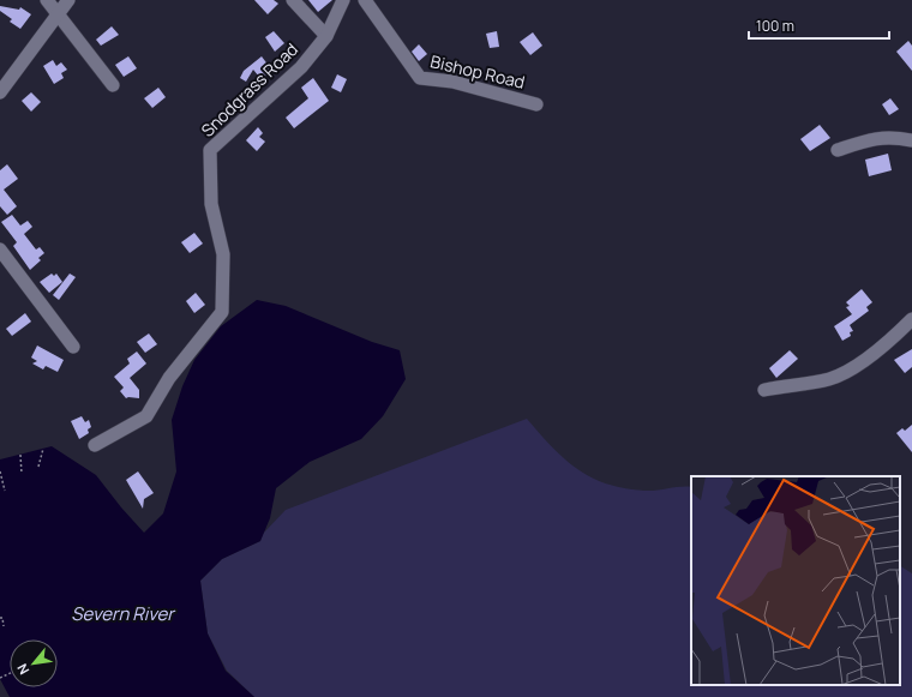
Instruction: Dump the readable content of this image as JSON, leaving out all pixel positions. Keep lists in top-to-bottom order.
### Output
{
  "streets": {
    "street": ["Bishop Road", "Snodgrass Road"]
  },
  "water": ["Severn River"],
  "scale_bar": "100 m",
  "north": "bottom left"
}
